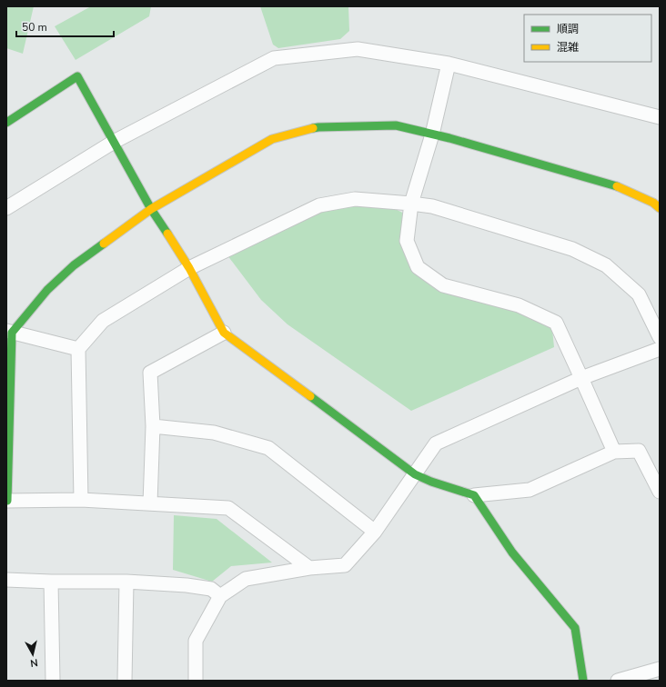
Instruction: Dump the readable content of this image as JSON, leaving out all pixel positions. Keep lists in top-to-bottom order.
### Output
{
  "legend": ["順調", "混雑"],
  "scale_bar": "50 m",
  "north": "bottom"
}
